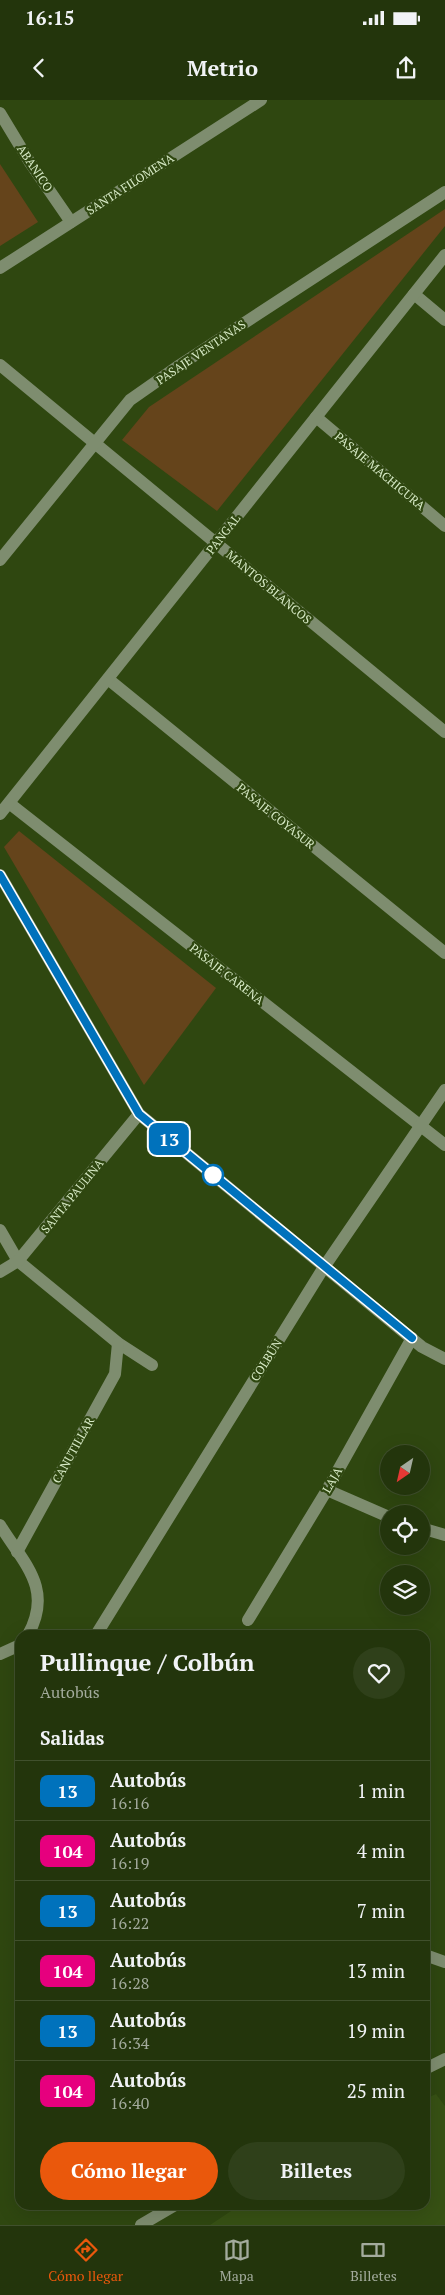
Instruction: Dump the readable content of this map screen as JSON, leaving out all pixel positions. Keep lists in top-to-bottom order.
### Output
{
  "streets": {
    "street": [
      "ABANICO",
      "SANTA FILOMENA",
      "PASAJE VENTANAS",
      "PASAJE MACHICURA",
      "PANGAL",
      "MANTOS BLANCOS",
      "PASAJE COYASUR",
      "PASAJE CARENA",
      "SANTA PAULINA",
      "COLBÚN",
      "CANUTILLAR",
      "LAJA"
    ]
  },
  "crossings": [
    ["ABANICO", "SANTA FILOMENA"],
    ["PASAJE VENTANAS", "MANTOS BLANCOS"],
    ["PASAJE MACHICURA", "PANGAL"],
    ["PANGAL", "MANTOS BLANCOS"],
    ["PANGAL", "PASAJE COYASUR"],
    ["PANGAL", "PASAJE CARENA"],
    ["PASAJE CARENA", "COLBÚN"]
  ],
  "lines": ["bus line 13"],
  "north": "bottom left",
  "page": {
    "status": "16:15",
    "header": "Metrio",
    "on_map": "13",
    "heading": [
      ["Pullinque / Colbún", "Autobús"],
      "Salidas"
    ],
    "list": [
      {
        "mark": "13",
        "name": "Autobús",
        "note": "16:16",
        "value": "1 min"
      },
      {
        "mark": "104",
        "name": "Autobús",
        "note": "16:19",
        "value": "4 min"
      },
      {
        "mark": "13",
        "name": "Autobús",
        "note": "16:22",
        "value": "7 min"
      },
      {
        "mark": "104",
        "name": "Autobús",
        "note": "16:28",
        "value": "13 min"
      },
      {
        "mark": "13",
        "name": "Autobús",
        "note": "16:34",
        "value": "19 min"
      },
      {
        "mark": "104",
        "name": "Autobús",
        "note": "16:40",
        "value": "25 min"
      }
    ],
    "buttons": ["Cómo llegar", "Billetes"],
    "tabs": ["Cómo llegar", "Mapa", "Billetes"]
  }
}
